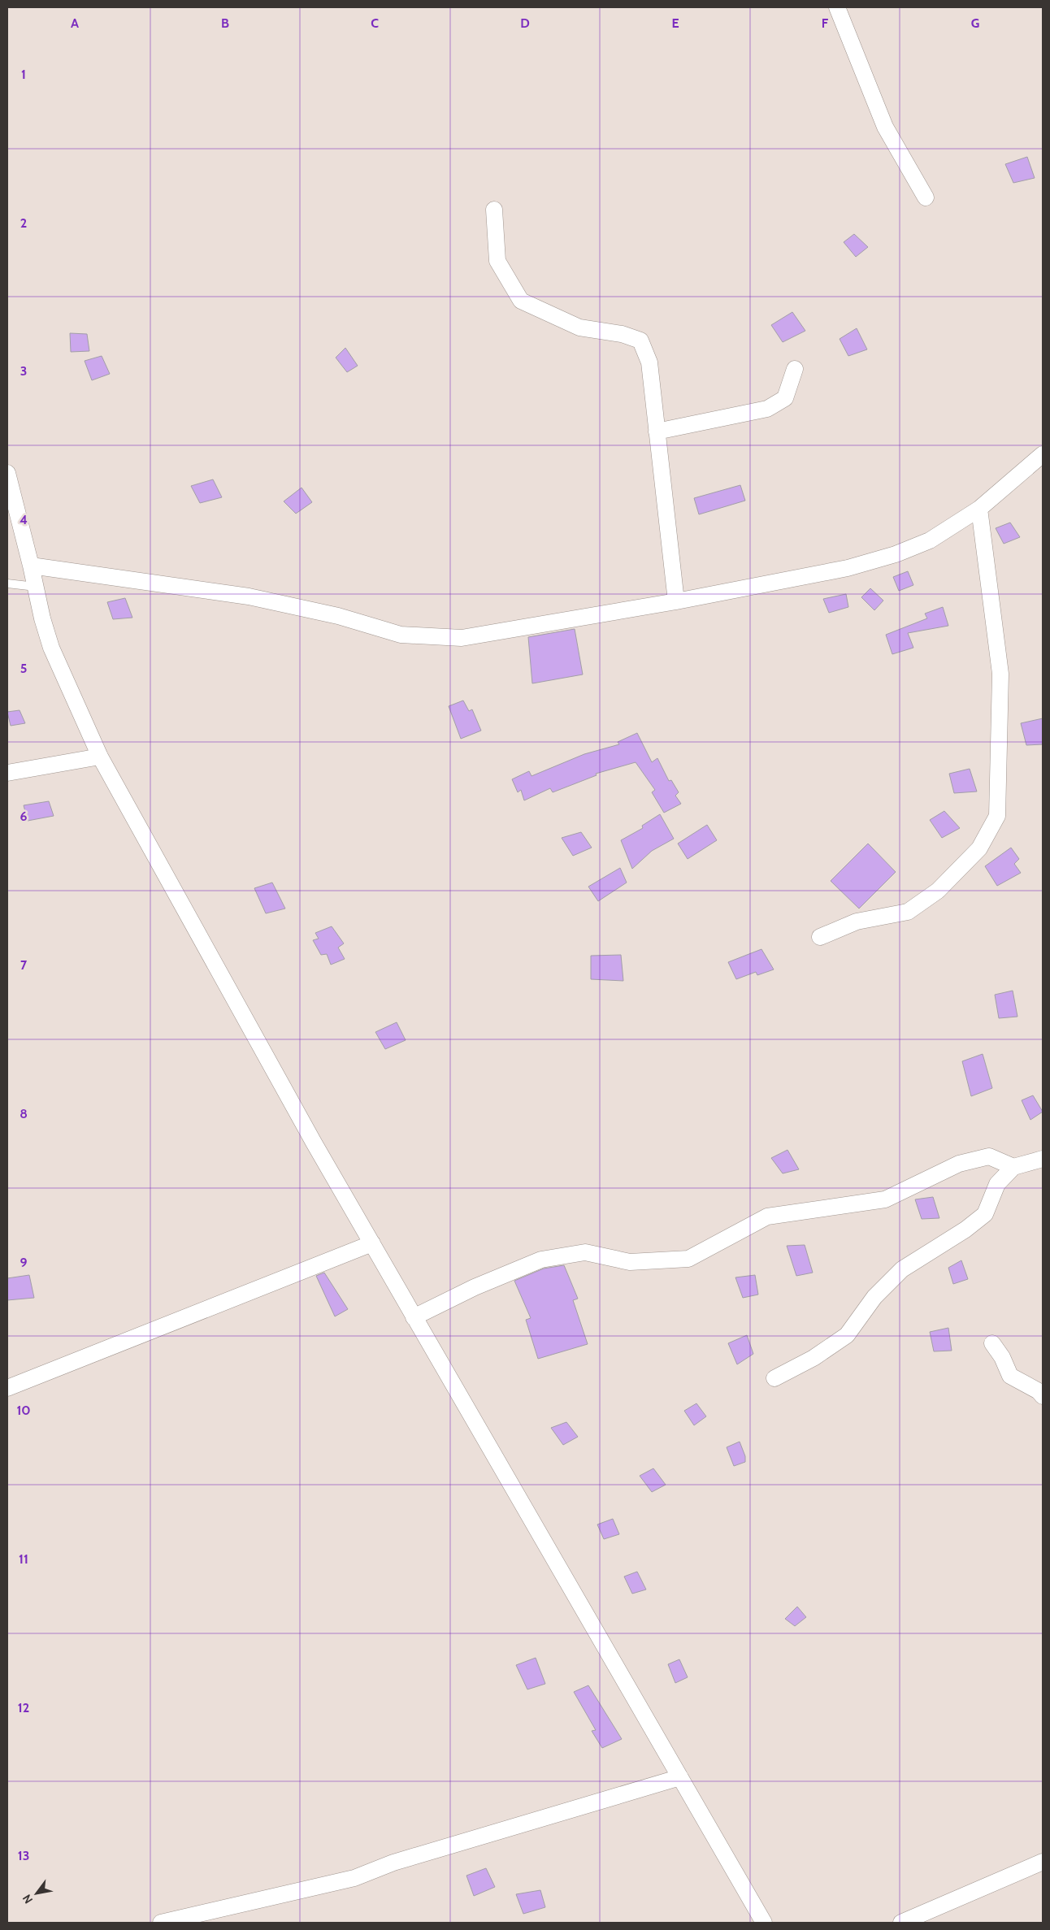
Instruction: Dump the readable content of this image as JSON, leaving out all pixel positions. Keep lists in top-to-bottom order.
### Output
{
  "north": "bottom left",
  "grid": {
    "columns": [
      "A",
      "B",
      "C",
      "D",
      "E",
      "F",
      "G"
    ],
    "rows": [
      "1",
      "2",
      "3",
      "4",
      "5",
      "6",
      "7",
      "8",
      "9",
      "10",
      "11",
      "12",
      "13"
    ]
  }
}
